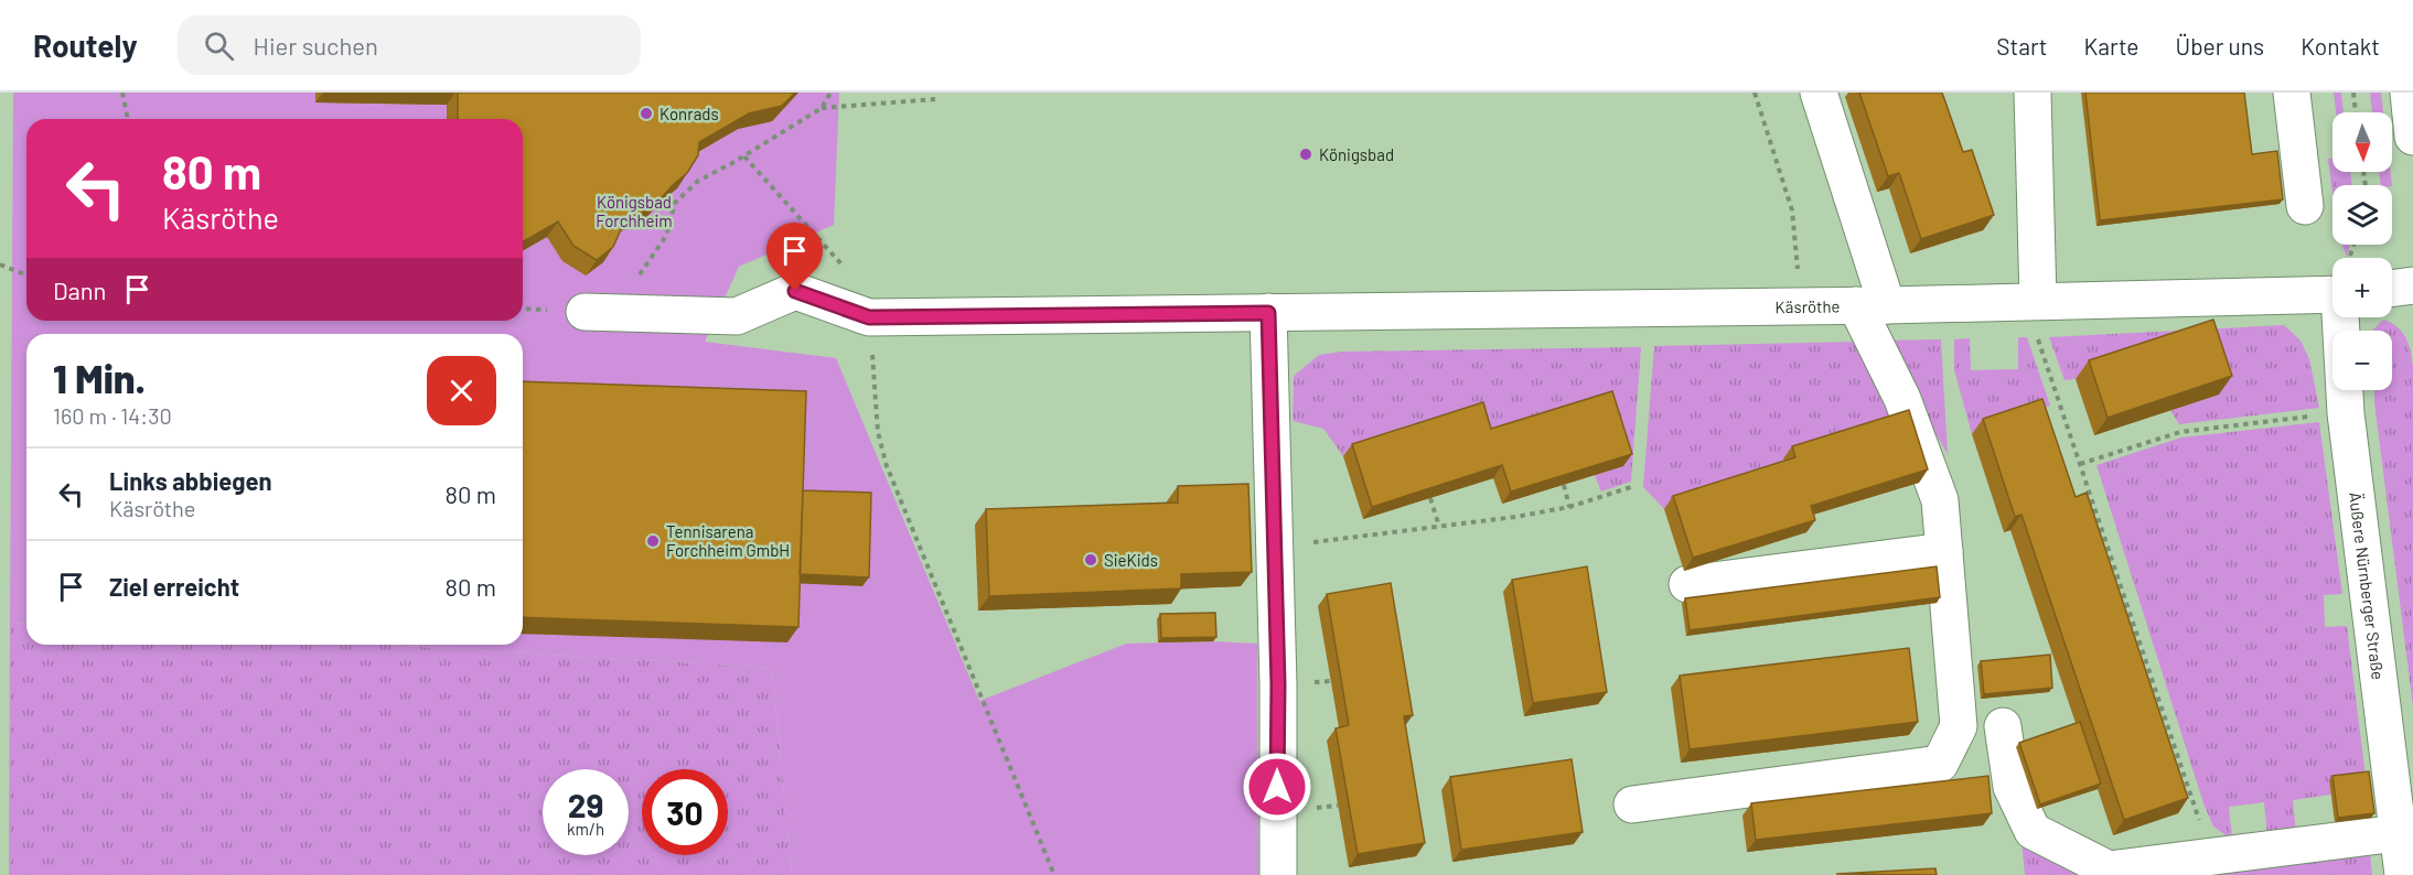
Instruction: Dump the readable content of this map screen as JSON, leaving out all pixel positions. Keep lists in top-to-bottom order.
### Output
{
  "streets": {
    "street": ["Käsröthe", "Äußere Nürnberger Straße"]
  },
  "parks": ["Königsbad Forchheim"],
  "places": [
    "Konrads",
    "Königsbad",
    "Tennisarena Forchheim GmbH",
    "SieKids"
  ],
  "north": "bottom",
  "page": {
    "header": "Routely",
    "search": "Hier suchen",
    "nav": [
      "Start",
      "Karte",
      "Über uns",
      "Kontakt"
    ],
    "map_buttons": ["+", "−"],
    "turn": ["80 m", "Käsröthe"],
    "then": "Dann",
    "heading": ["1 Min.", "160 m · 14:30"],
    "list": [
      {
        "name": "Links abbiegen",
        "note": "Käsröthe",
        "value": "80 m"
      },
      {
        "name": "Ziel erreicht",
        "value": "80 m"
      }
    ],
    "speed": "29 km/h",
    "limit": "30"
  }
}
